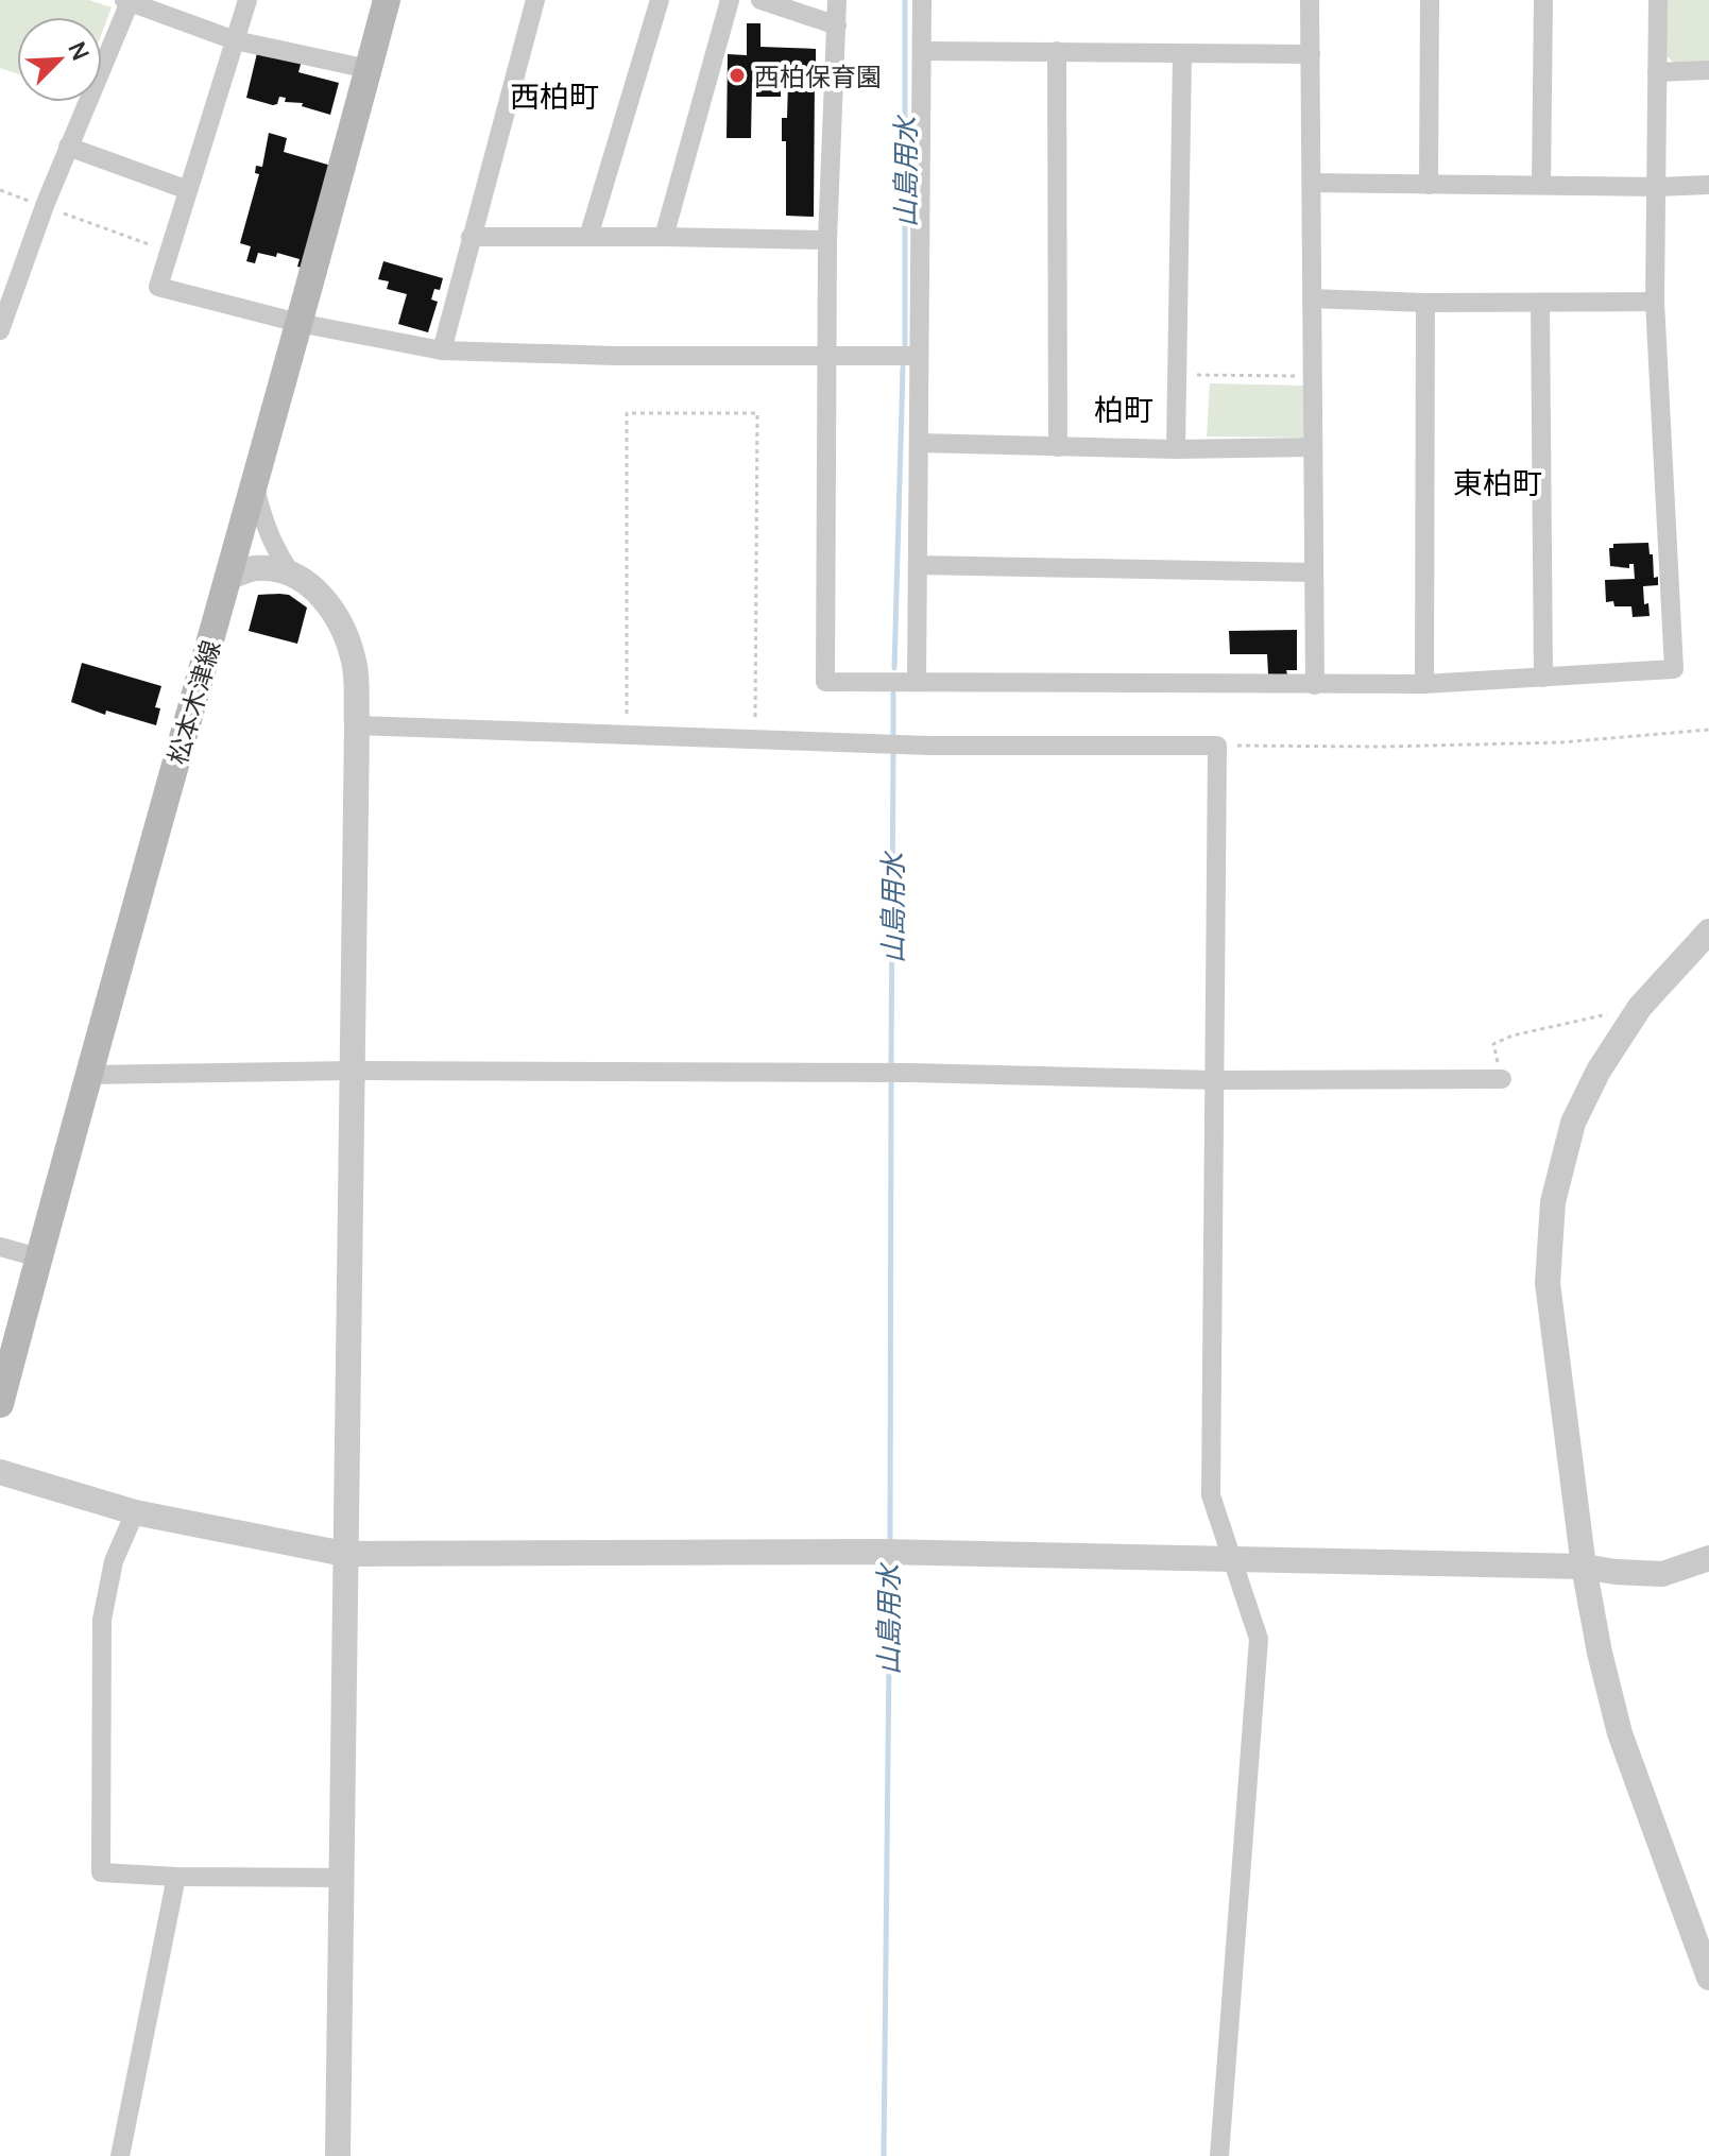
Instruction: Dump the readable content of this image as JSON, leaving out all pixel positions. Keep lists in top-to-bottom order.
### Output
{
  "streets": {
    "main road": ["松本木津線"]
  },
  "districts": ["西柏町", "柏町", "東柏町"],
  "water": ["山島用水"],
  "places": ["西柏保育園"],
  "north": "top right"
}
